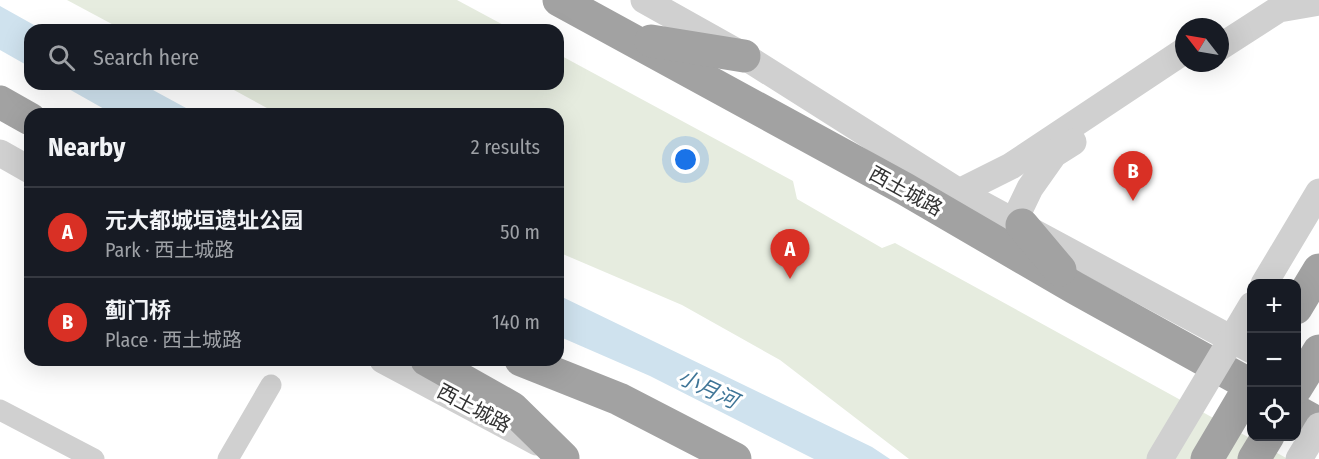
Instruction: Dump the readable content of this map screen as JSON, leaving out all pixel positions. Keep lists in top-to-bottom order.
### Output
{
  "streets": {
    "highway": ["西土城路"]
  },
  "water": ["小月河"],
  "north": "top left",
  "page": {
    "search": "Search here",
    "heading": ["Nearby", "2 results"],
    "pins": ["B", "A"],
    "list": [
      {
        "mark": "A",
        "name": "元大都城垣遗址公园",
        "note": "Park · 西土城路",
        "value": "50 m"
      },
      {
        "mark": "B",
        "name": "蓟门桥",
        "note": "Place · 西土城路",
        "value": "140 m"
      }
    ],
    "map_buttons": ["+", "−"]
  }
}
